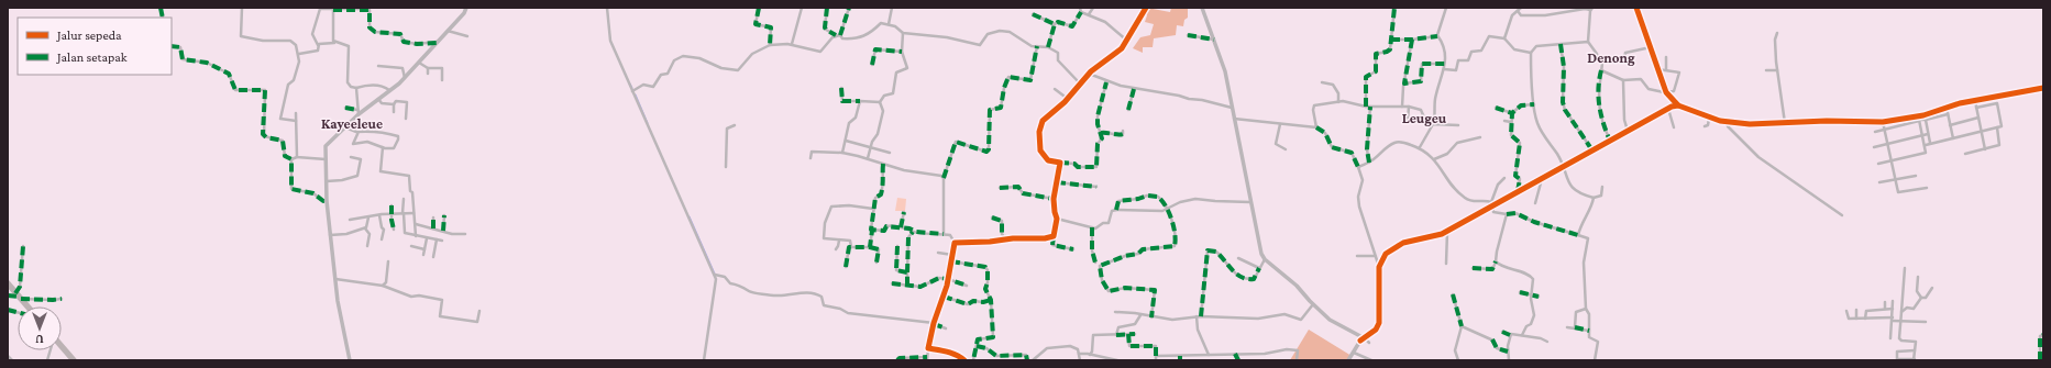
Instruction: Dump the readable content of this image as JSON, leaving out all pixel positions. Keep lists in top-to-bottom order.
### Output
{
  "districts": ["Denong", "Leugeu", "Kayeeleue"],
  "legend": ["Jalur sepeda", "Jalan setapak"],
  "north": "bottom"
}
